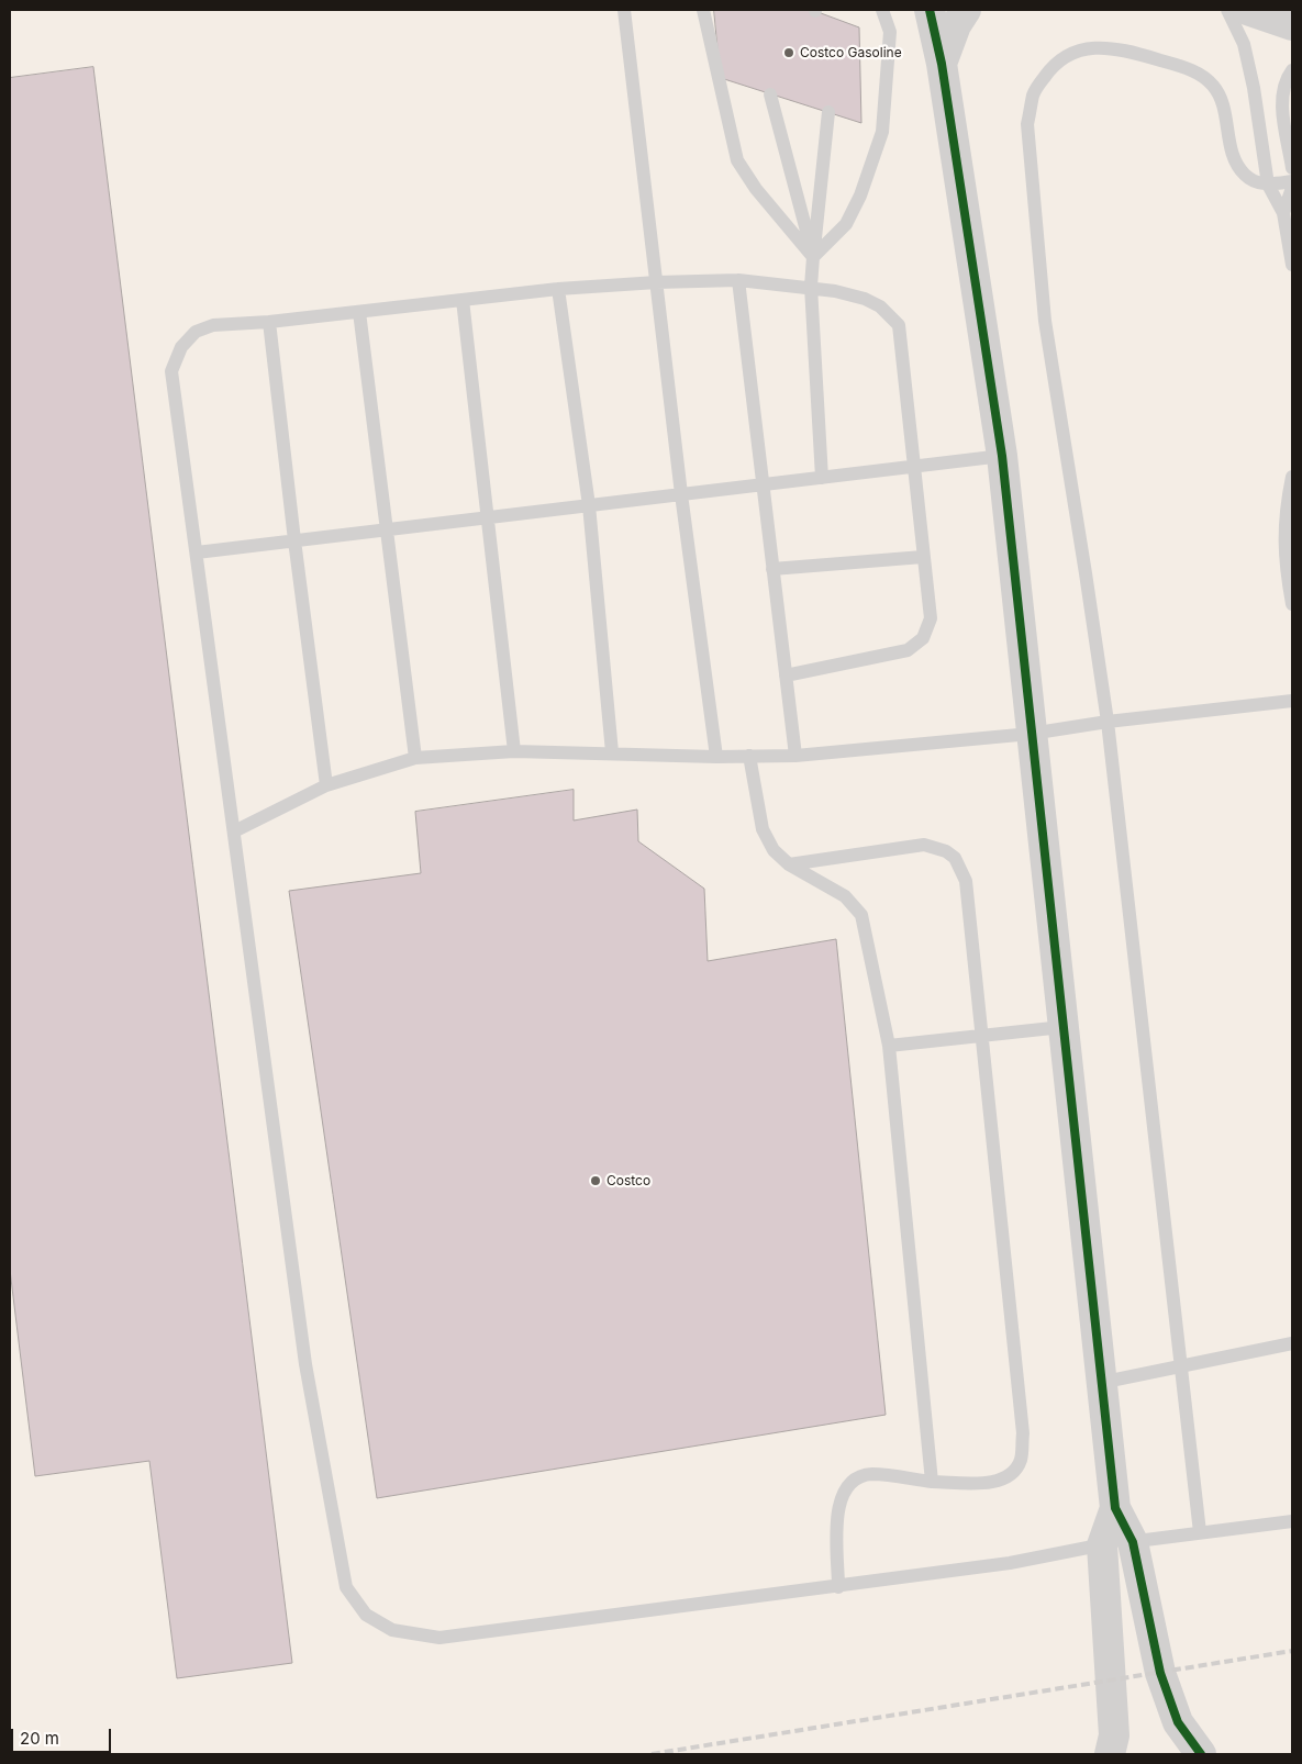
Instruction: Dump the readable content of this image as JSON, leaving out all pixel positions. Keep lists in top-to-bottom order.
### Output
{
  "places": ["Costco Gasoline", "Costco"],
  "scale_bar": "20 m"
}
